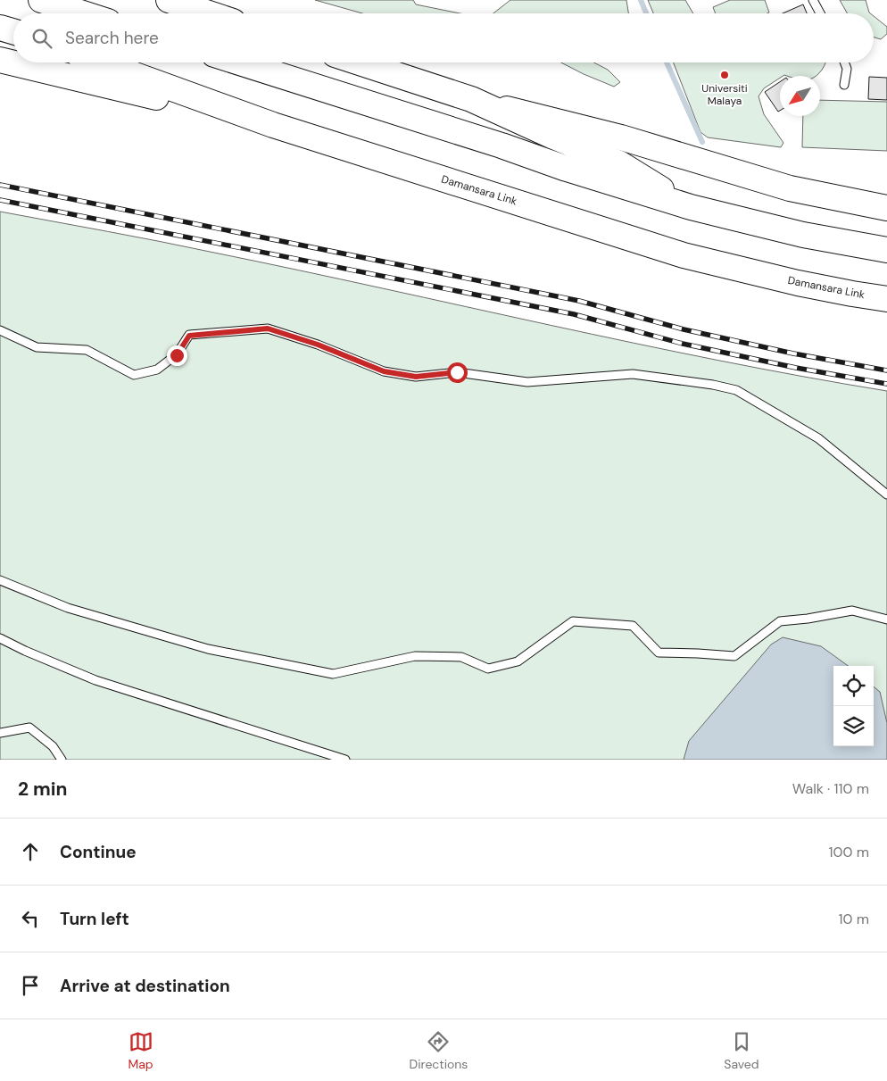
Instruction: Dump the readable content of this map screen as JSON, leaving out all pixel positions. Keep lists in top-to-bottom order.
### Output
{
  "streets": {
    "main road": ["Damansara Link"]
  },
  "places": ["Universiti Malaya"],
  "north": "bottom left",
  "page": {
    "search": "Search here",
    "heading": ["2 min", "Walk · 110 m"],
    "list": [
      ["Continue", "100 m"],
      ["Turn left", "10 m"],
      "Arrive at destination"
    ],
    "nav": ["Map", "Directions", "Saved"]
  }
}
